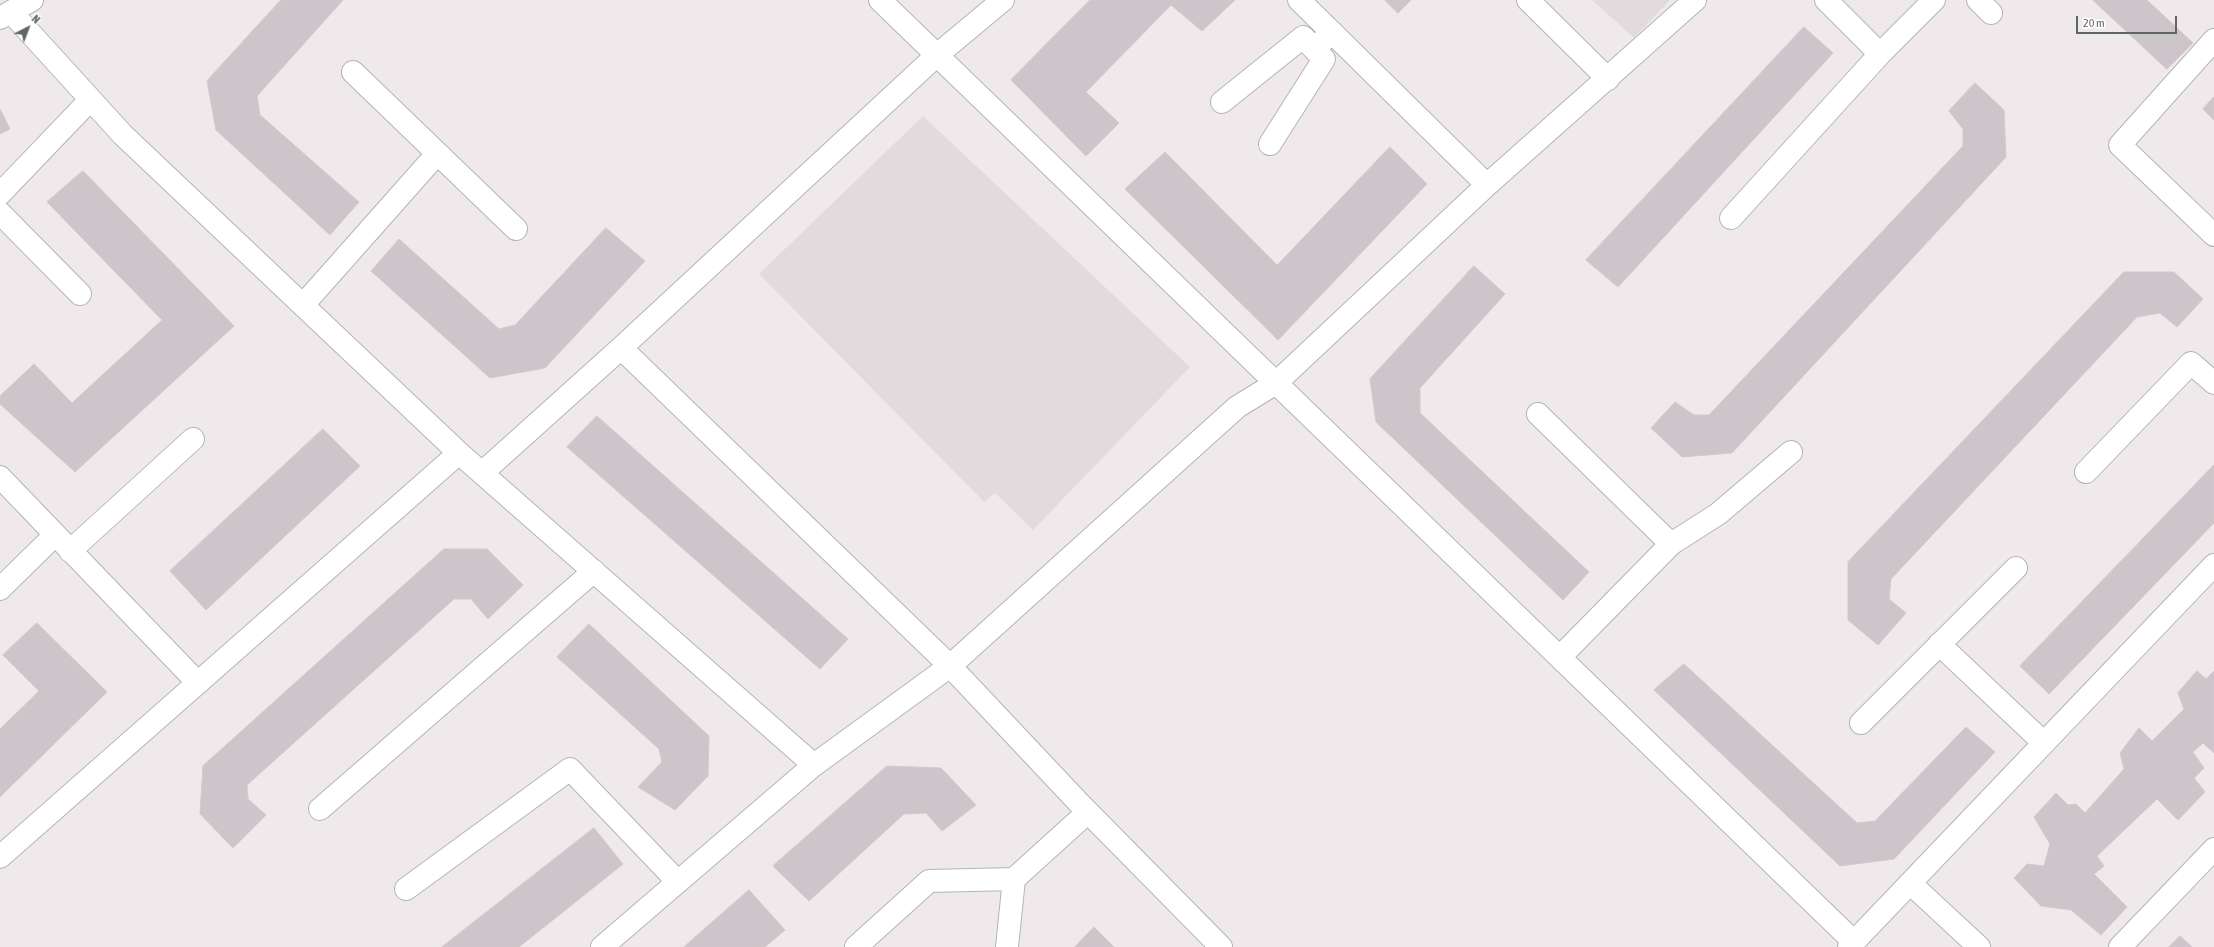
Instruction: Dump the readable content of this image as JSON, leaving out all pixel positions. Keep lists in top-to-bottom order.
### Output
{
  "scale_bar": "20 m",
  "north": "top right"
}
